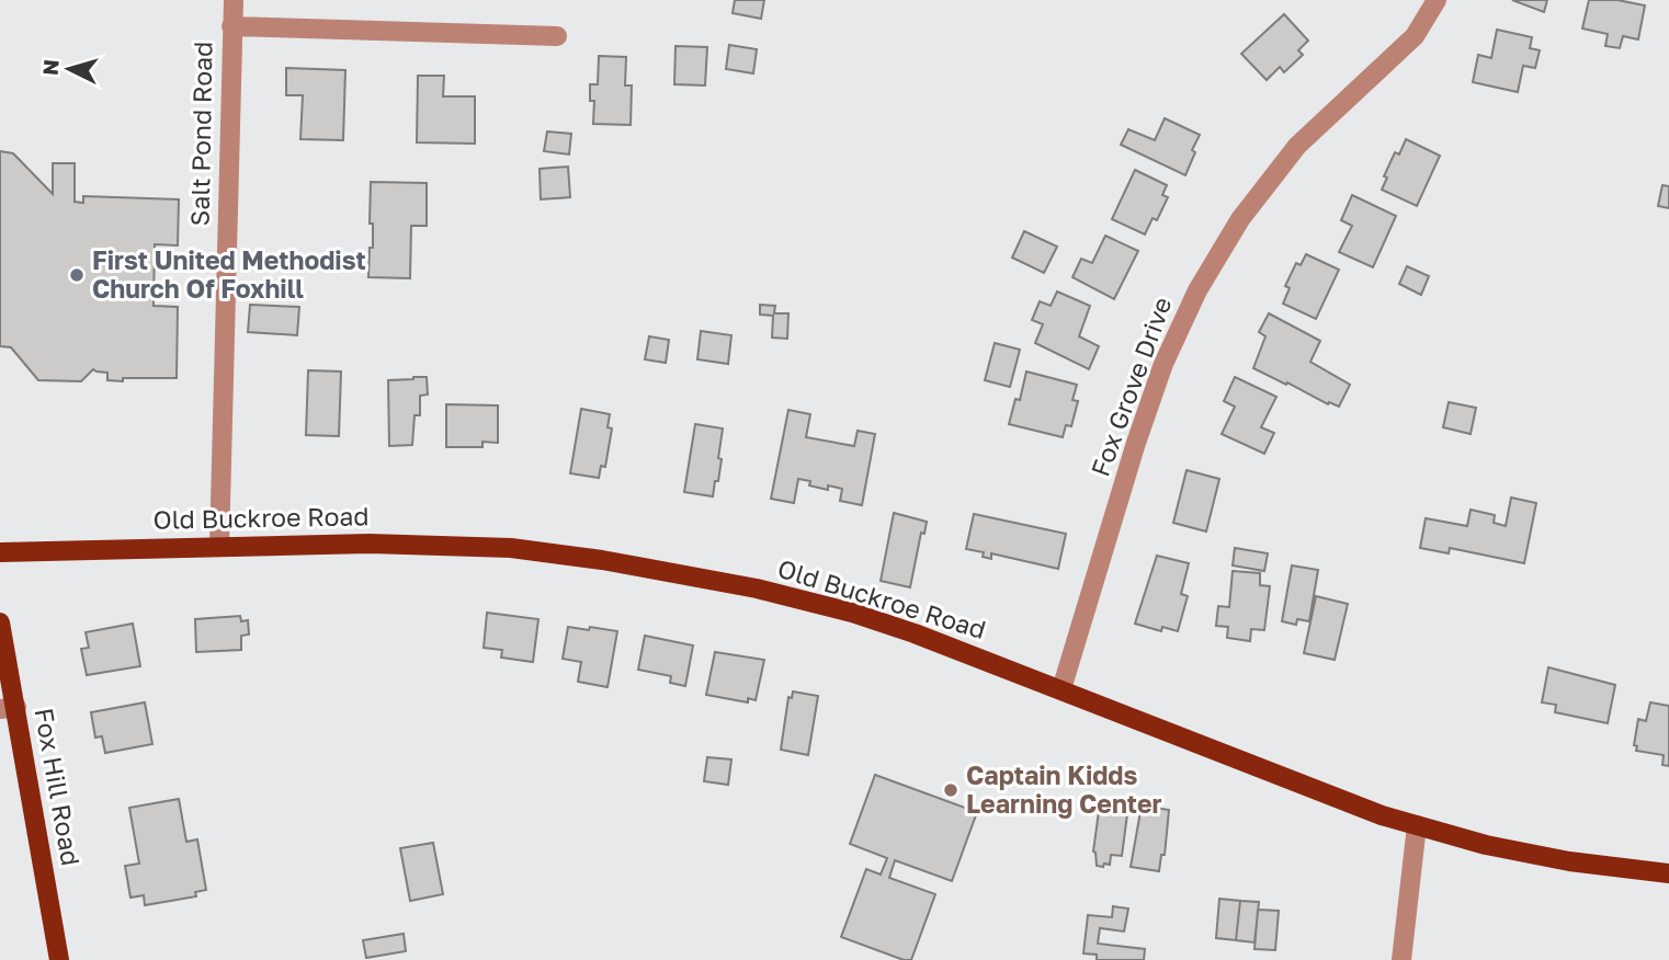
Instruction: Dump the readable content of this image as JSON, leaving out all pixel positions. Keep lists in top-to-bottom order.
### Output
{
  "streets": {
    "main road": ["Old Buckroe Road", "Fox Hill Road"],
    "street": ["Salt Pond Road", "Fox Grove Drive"]
  },
  "crossings": [
    ["Salt Pond Road", "Old Buckroe Road"],
    ["Fox Grove Drive", "Old Buckroe Road"]
  ],
  "places": ["First United Methodist Church Of Foxhill", "Captain Kidds Learning Center"],
  "north": "left"
}
